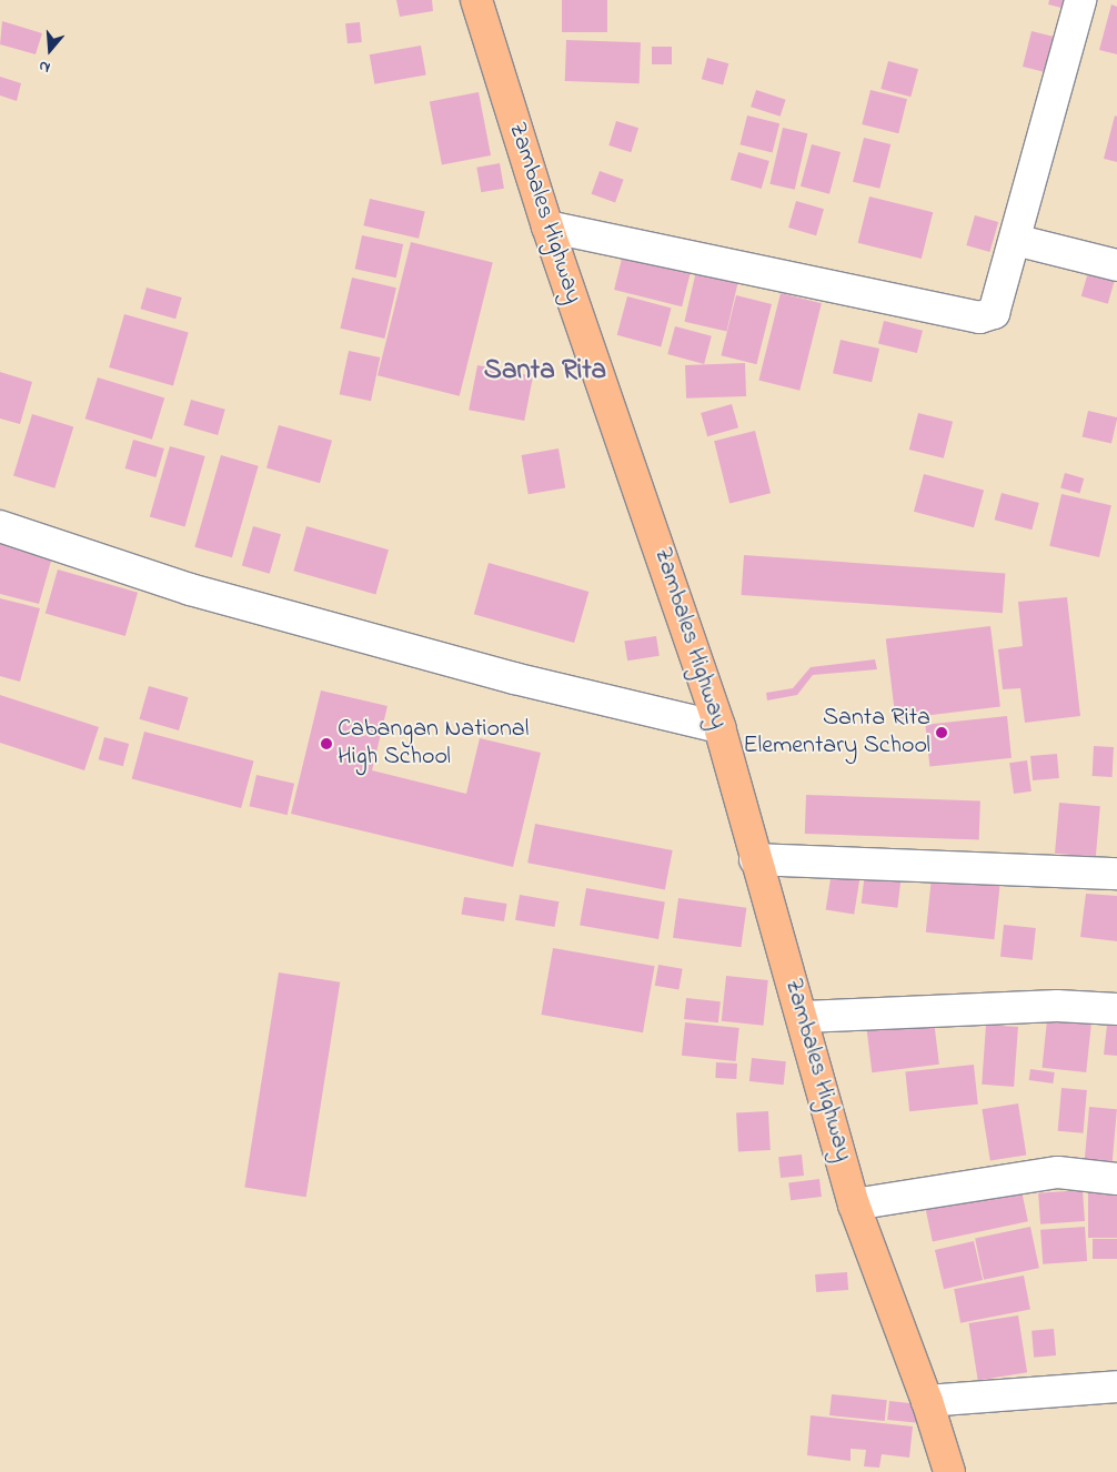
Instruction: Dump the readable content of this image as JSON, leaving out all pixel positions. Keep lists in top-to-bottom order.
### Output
{
  "streets": {
    "main road": ["Zambales Highway"]
  },
  "districts": ["Santa Rita"],
  "places": ["Santa Rita Elementary School", "Cabangan National High School"],
  "north": "bottom"
}
